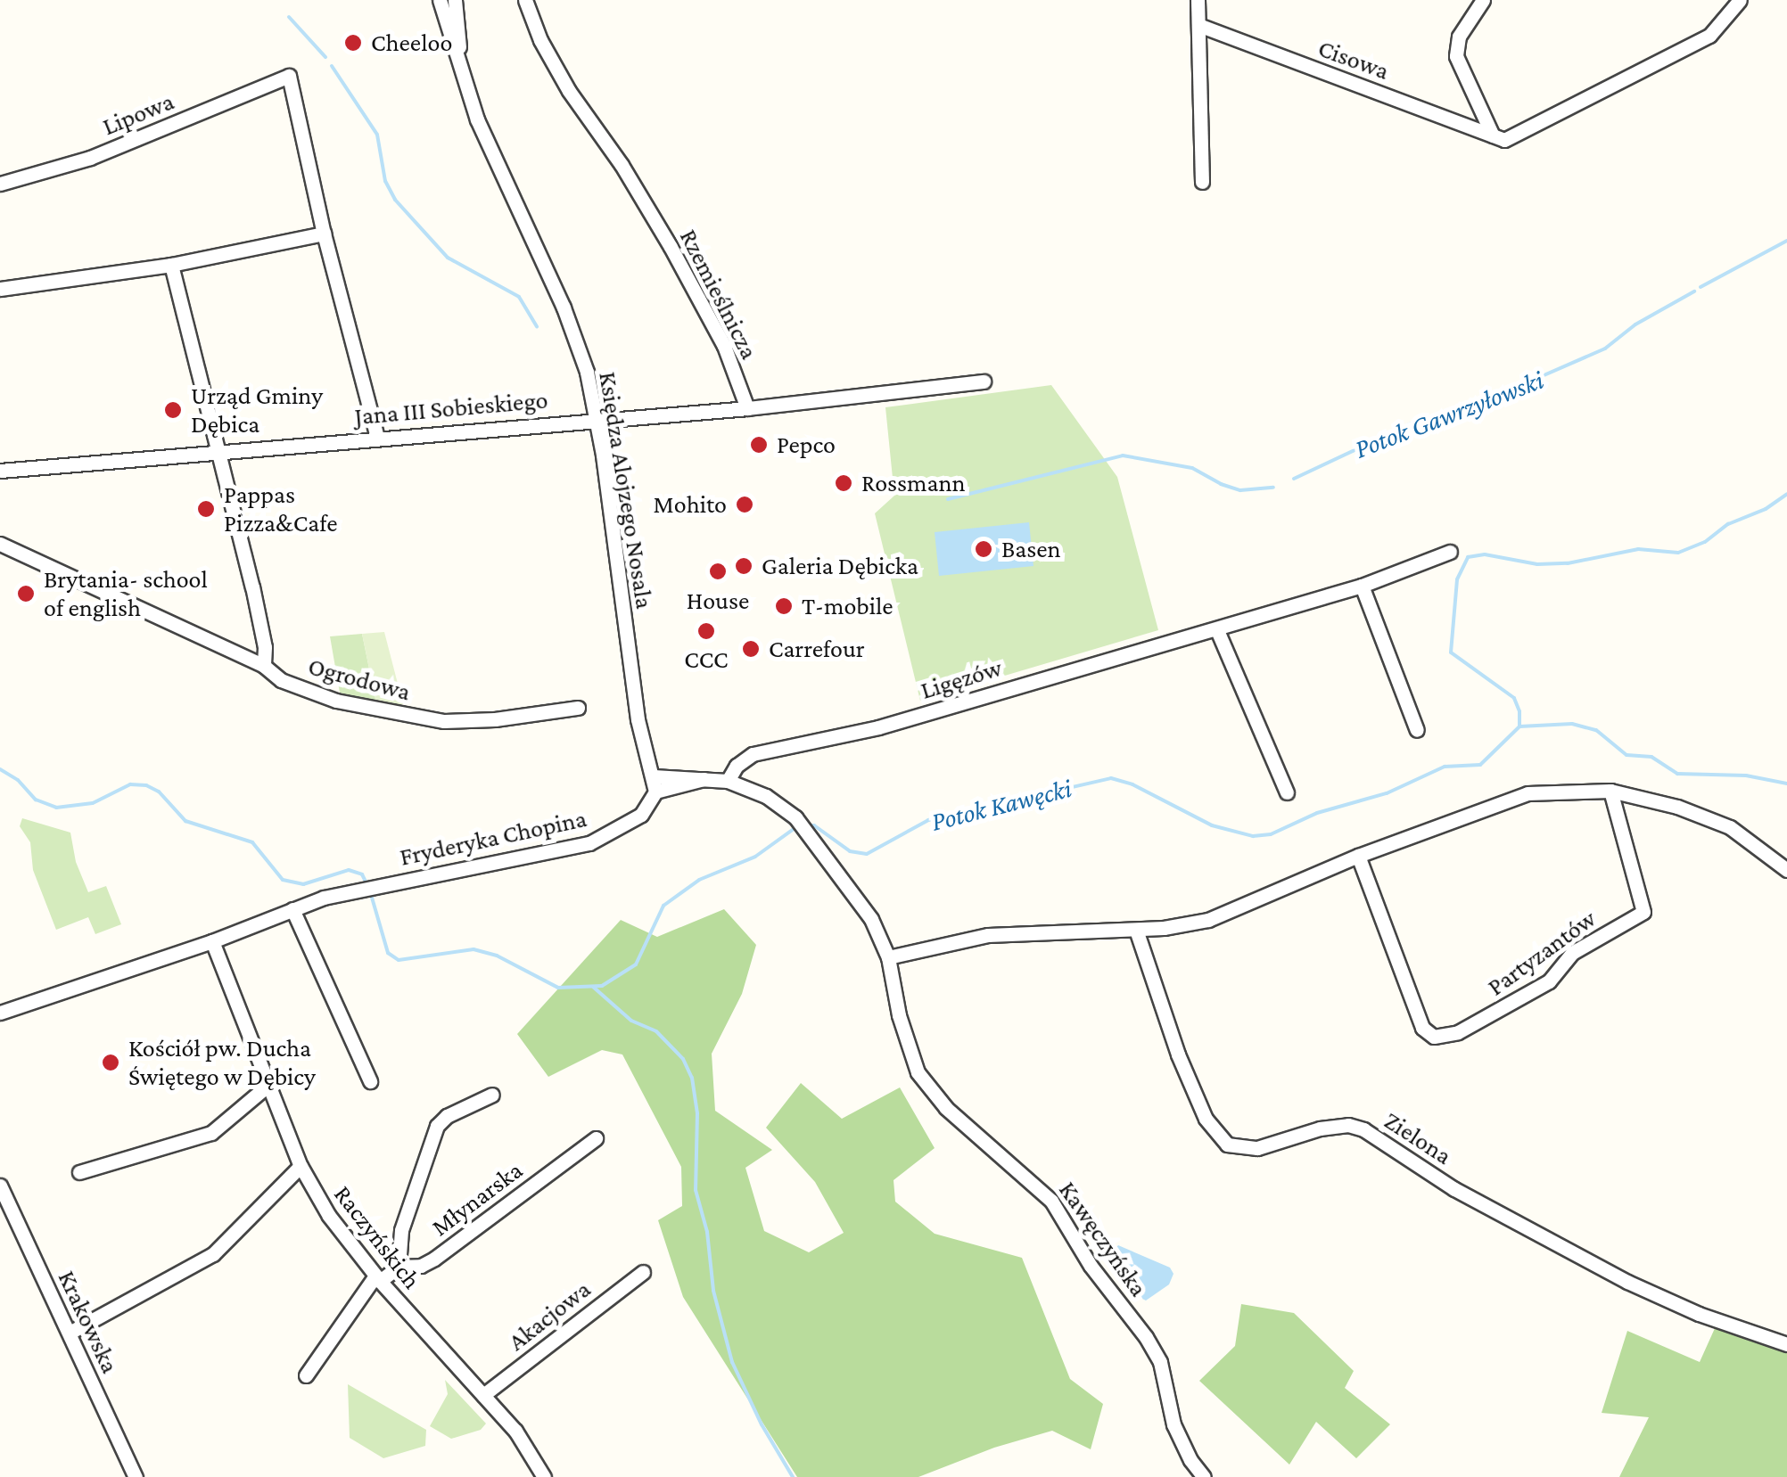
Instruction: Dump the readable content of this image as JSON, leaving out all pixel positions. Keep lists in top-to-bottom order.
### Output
{
  "streets": {
    "street": [
      "Cisowa",
      "Lipowa",
      "Rzemieślnicza",
      "Jana III Sobieskiego",
      "Księdza Alojzego Nosala",
      "Ogrodowa",
      "Ligęzów",
      "Fryderyka Chopina",
      "Partyzantów",
      "Zielona",
      "Młynarska",
      "Raczyńskich",
      "Kawęczyńska",
      "Akacjowa",
      "Krakowska"
    ]
  },
  "crossings": [
    ["Rzemieślnicza", "Jana III Sobieskiego"],
    ["Jana III Sobieskiego", "Księdza Alojzego Nosala"],
    ["Fryderyka Chopina", "Raczyńskich"],
    ["Młynarska", "Raczyńskich"],
    ["Raczyńskich", "Akacjowa"]
  ],
  "water": ["Potok Gawrzyłowski", "Potok Kawęcki"],
  "places": [
    "Cheeloo",
    "Urząd Gminy Dębica",
    "Pepco",
    "Rossmann",
    "Mohito",
    "Pappas Pizza&Cafe",
    "Basen",
    "Galeria Dębicka",
    "House",
    "Brytania- school of english",
    "T-mobile",
    "CCC",
    "Carrefour",
    "Kościół pw. Ducha Świętego w Dębicy"
  ]
}
